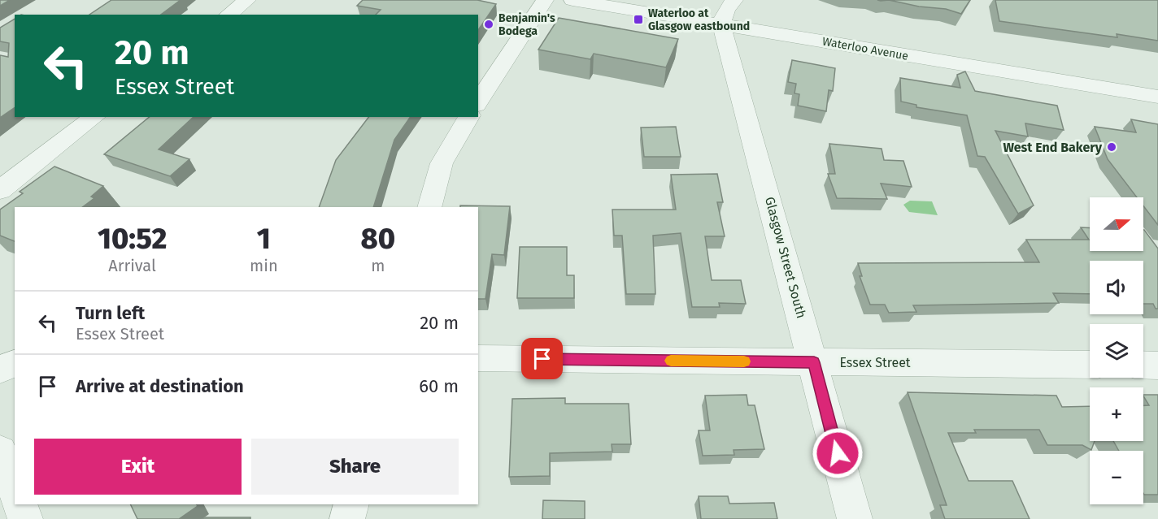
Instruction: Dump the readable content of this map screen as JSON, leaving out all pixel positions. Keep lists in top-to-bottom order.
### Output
{
  "streets": {
    "street": ["Waterloo Avenue", "Glasgow Street South", "Essex Street"]
  },
  "crossings": [
    ["Waterloo Avenue", "Glasgow Street South"],
    ["Glasgow Street South", "Essex Street"]
  ],
  "places": {
    "transit": ["Waterloo at Glasgow eastbound"],
    "other": ["Benjamin's Bodega", "West End Bakery"]
  },
  "north": "right",
  "page": {
    "turn": ["20 m", "Essex Street"],
    "map_buttons": ["+", "−"],
    "eta": [
      "10:52",
      "Arrival",
      "1",
      "min",
      "80",
      "m"
    ],
    "list": [
      {
        "name": "Turn left",
        "note": "Essex Street",
        "value": "20 m"
      },
      {
        "name": "Arrive at destination",
        "value": "60 m"
      }
    ],
    "buttons": ["Exit", "Share"]
  }
}
